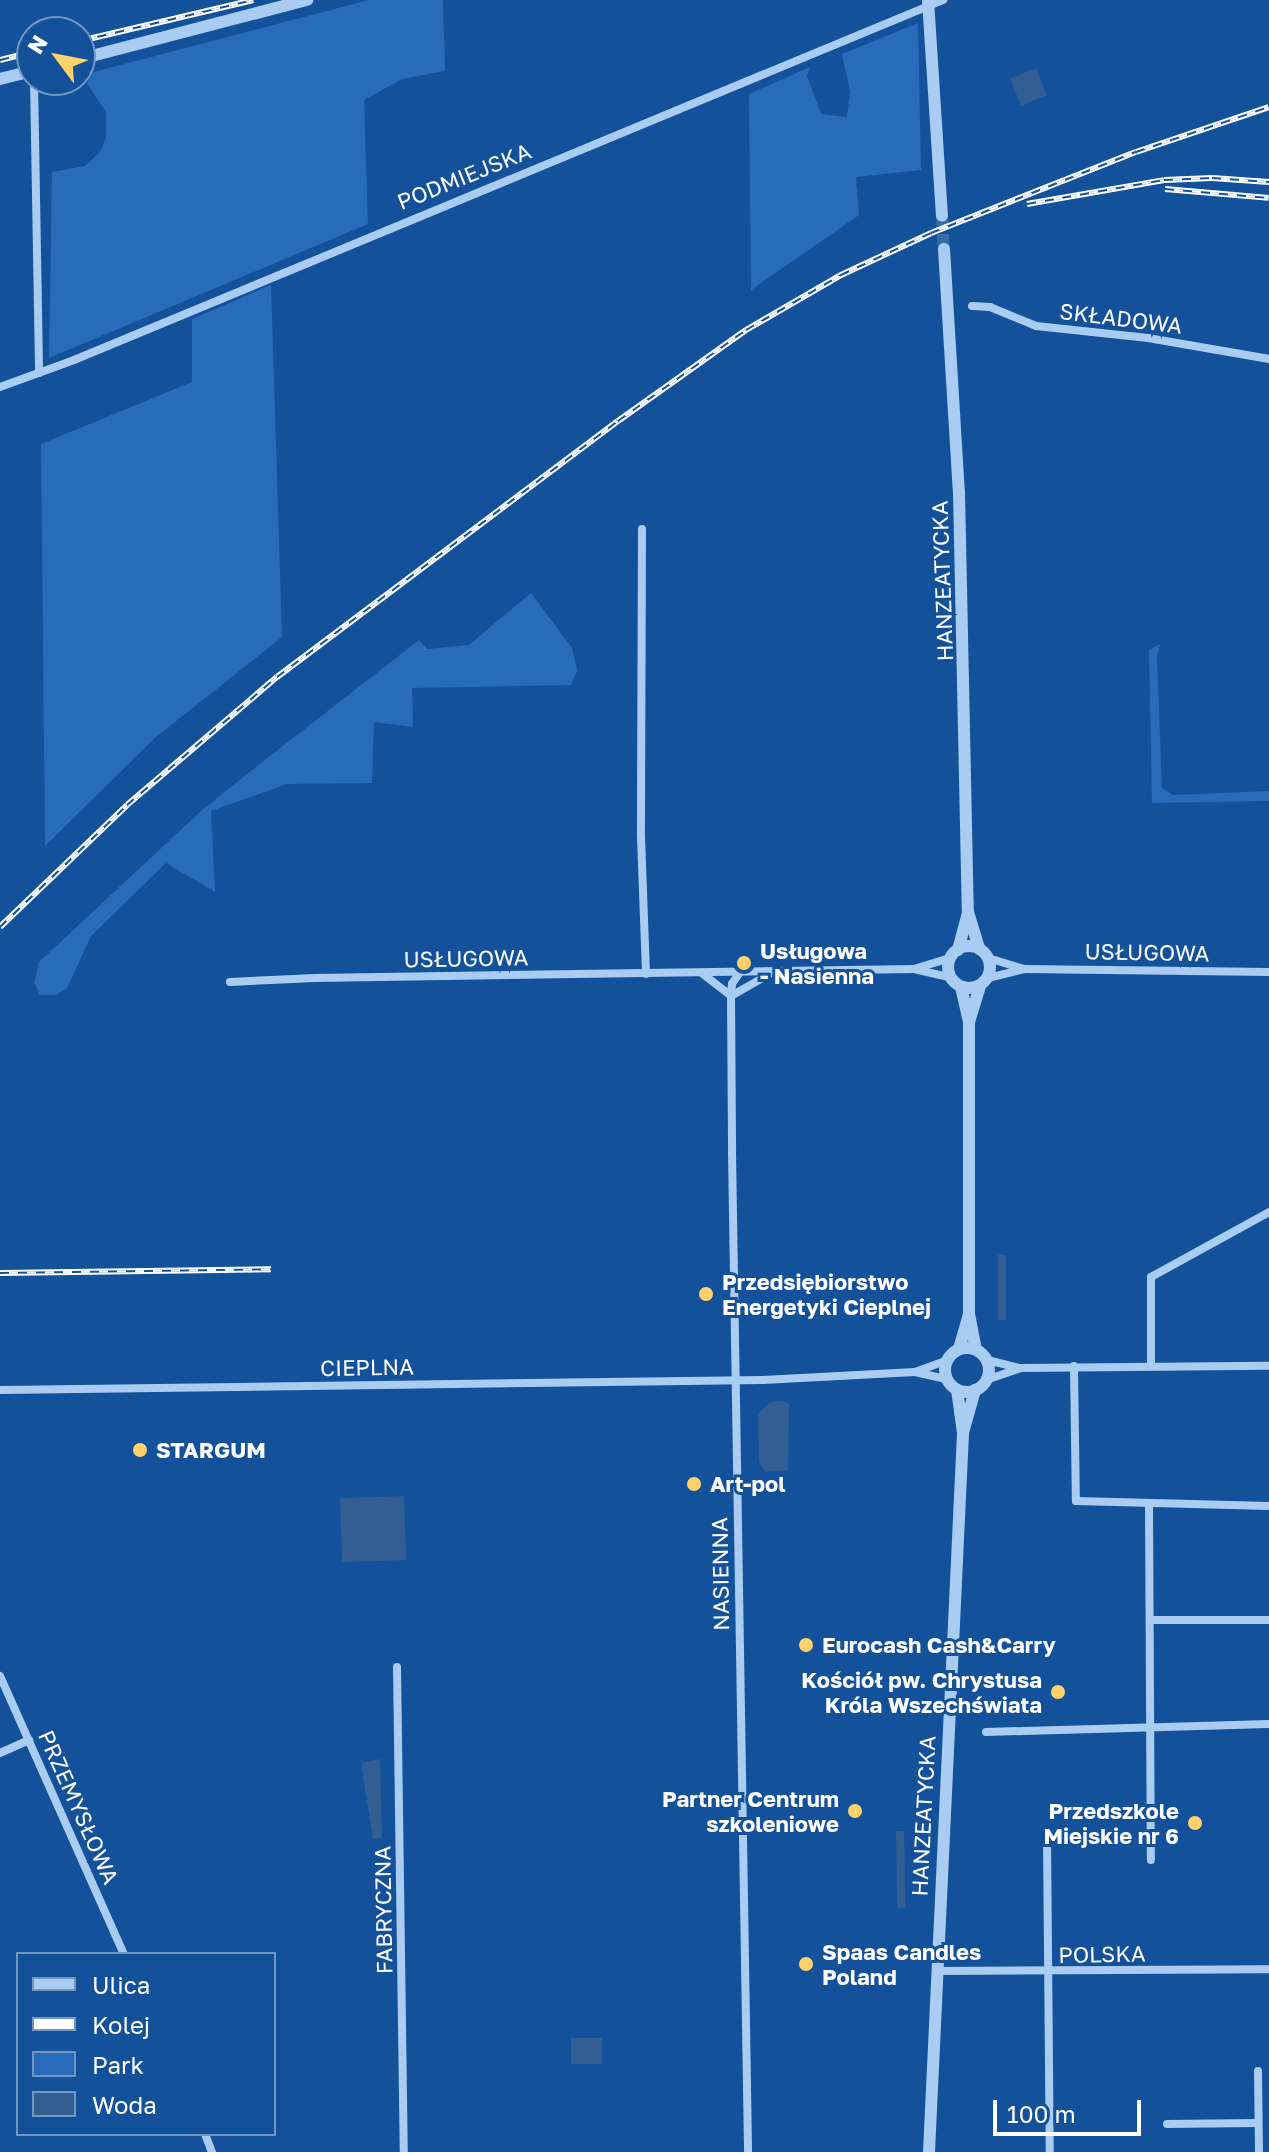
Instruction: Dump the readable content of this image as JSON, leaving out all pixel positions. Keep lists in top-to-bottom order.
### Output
{
  "streets": {
    "street": [
      "PODMIEJSKA",
      "SKŁADOWA",
      "HANZEATYCKA",
      "USŁUGOWA",
      "CIEPLNA",
      "NASIENNA",
      "PRZEMYSŁOWA",
      "FABRYCZNA",
      "POLSKA"
    ]
  },
  "crossings": [
    ["HANZEATYCKA", "USŁUGOWA"],
    ["HANZEATYCKA", "POLSKA"],
    ["USŁUGOWA", "NASIENNA"],
    ["CIEPLNA", "NASIENNA"]
  ],
  "places": [
    "Usługowa - Nasienna",
    "Przedsiębiorstwo Energetyki Cieplnej",
    "STARGUM",
    "Art-pol",
    "Eurocash Cash&Carry",
    "Kościół pw. Chrystusa Króla Wszechświata",
    "Partner Centrum szkoleniowe",
    "Przedszkole Miejskie nr 6",
    "Spaas Candles Poland"
  ],
  "legend": [
    "Ulica",
    "Kolej",
    "Park",
    "Woda"
  ],
  "scale_bar": "100 m",
  "north": "top left"
}
